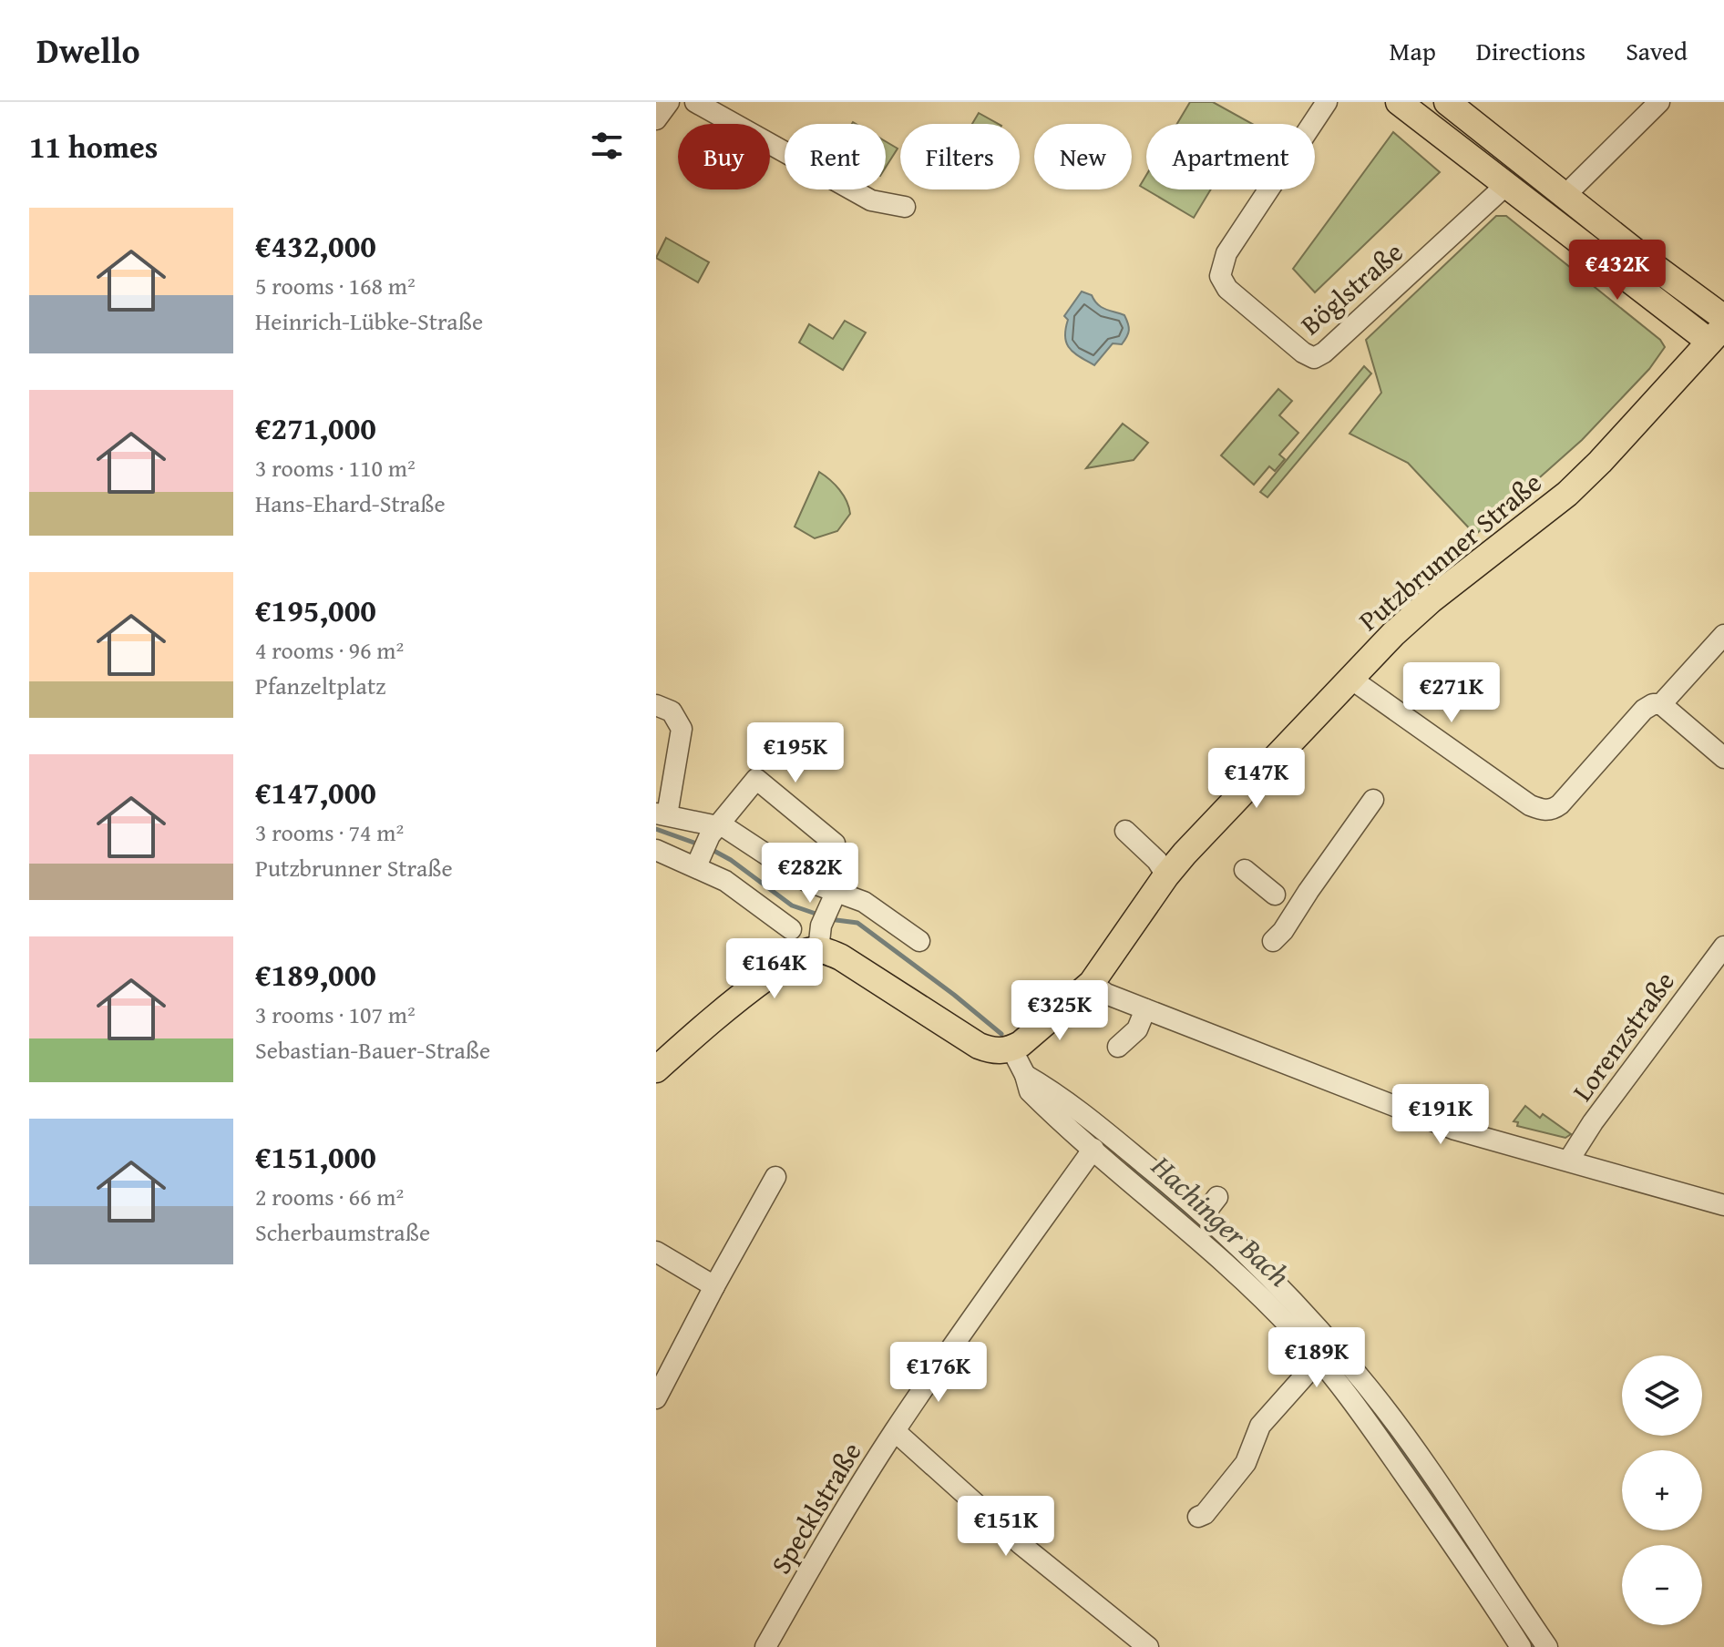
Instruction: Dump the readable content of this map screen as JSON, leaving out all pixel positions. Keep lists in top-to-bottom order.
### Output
{
  "streets": {
    "main road": ["Putzbrunner Straße"],
    "street": ["Böglstraße", "Lorenzstraße", "Specklstraße"]
  },
  "water": ["Hachinger Bach"],
  "page": {
    "header": "Dwello",
    "nav": ["Map", "Directions", "Saved"],
    "heading": "11 homes",
    "chip": [
      "Buy",
      "Rent",
      "Filters",
      "New",
      "Apartment"
    ],
    "list": [
      {
        "name": "€432,000",
        "note": "5 rooms · 168 m² · Heinrich-Lübke-Straße"
      },
      {
        "name": "€271,000",
        "note": "3 rooms · 110 m² · Hans-Ehard-Straße"
      },
      {
        "name": "€195,000",
        "note": "4 rooms · 96 m² · Pfanzeltplatz"
      },
      {
        "name": "€147,000",
        "note": "3 rooms · 74 m² · Putzbrunner Straße"
      },
      {
        "name": "€189,000",
        "note": "3 rooms · 107 m² · Sebastian-Bauer-Straße"
      },
      {
        "name": "€151,000",
        "note": "2 rooms · 66 m² · Scherbaumstraße"
      }
    ],
    "price": [
      "€432K",
      "€271K",
      "€195K",
      "€147K",
      "€282K",
      "€164K",
      "€325K",
      "€191K",
      "€189K",
      "€176K",
      "€151K"
    ],
    "map_buttons": ["+", "−"]
  }
}
